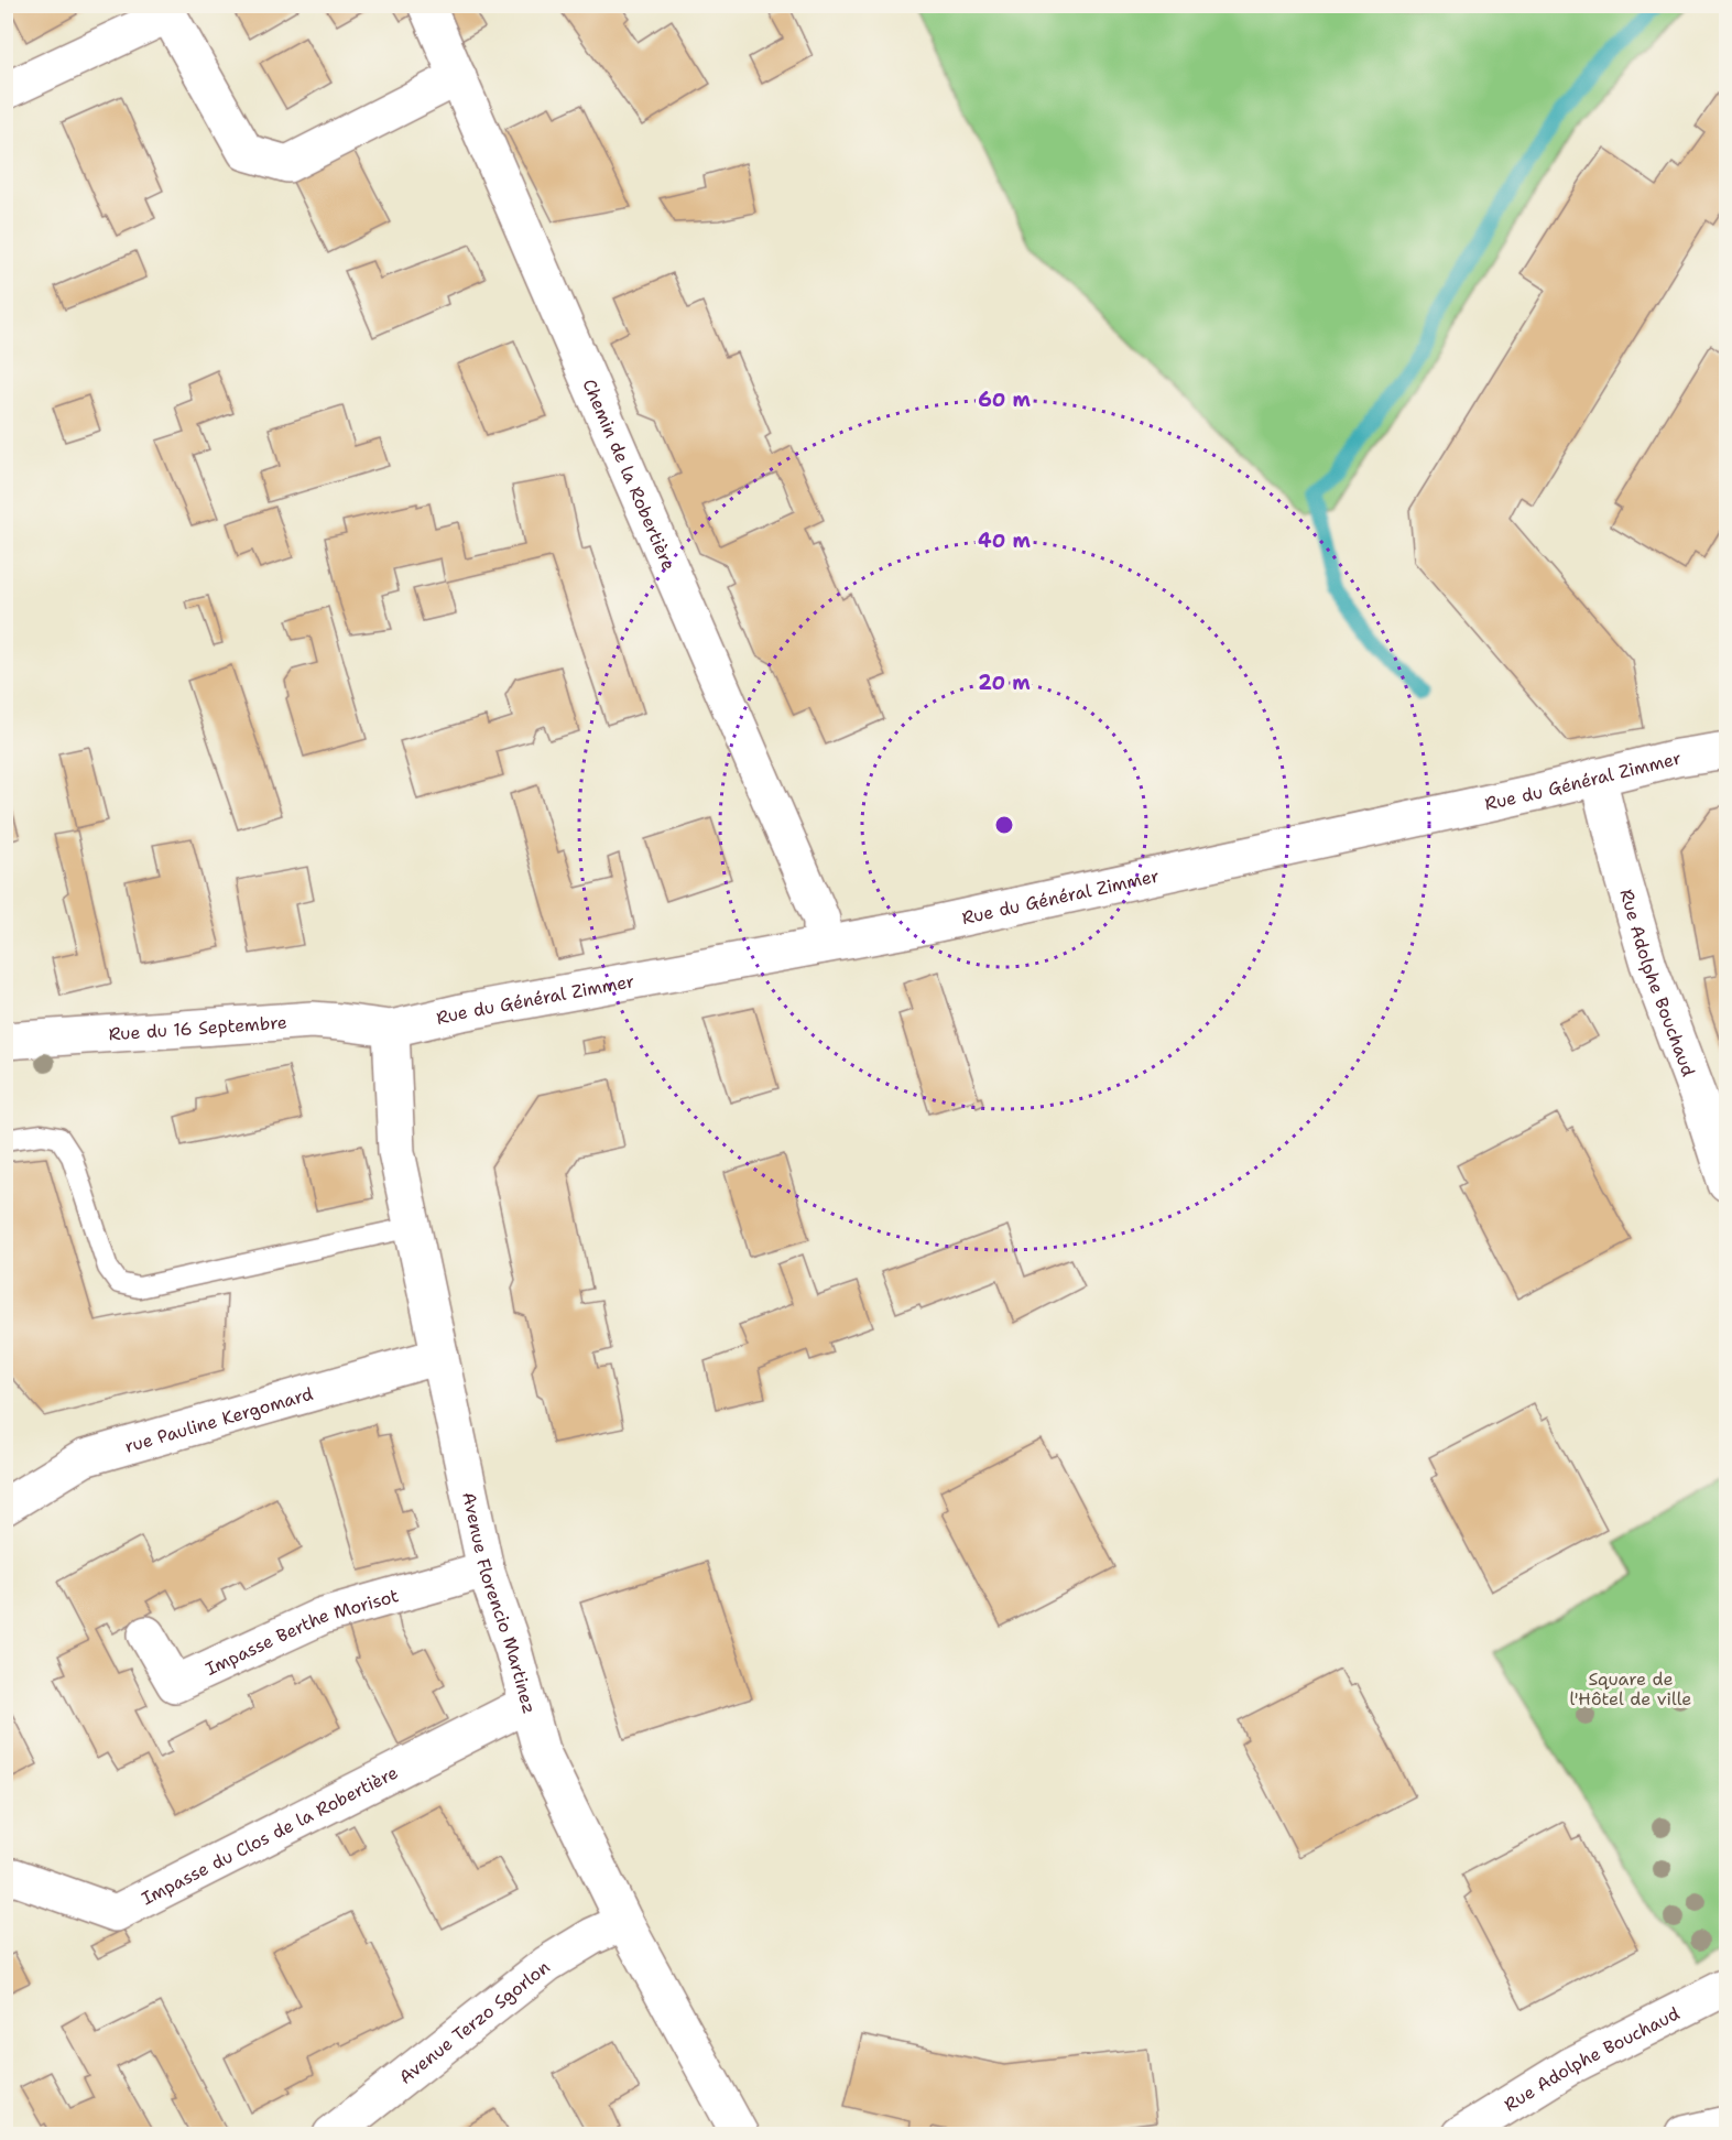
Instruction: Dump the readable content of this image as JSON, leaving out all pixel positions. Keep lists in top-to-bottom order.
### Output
{
  "streets": {
    "street": [
      "Chemin de la Robertière",
      "Rue du Général Zimmer",
      "Rue Adolphe Bouchaud",
      "Rue du 16 Septembre",
      "rue Pauline Kergomard",
      "Avenue Florencio Martinez",
      "Impasse Berthe Morisot",
      "Impasse du Clos de la Robertière",
      "Avenue Terzo Sgorlon"
    ]
  },
  "crossings": [
    ["Chemin de la Robertière", "Rue du Général Zimmer"],
    ["Rue du Général Zimmer", "Rue Adolphe Bouchaud"],
    ["Rue du Général Zimmer", "Rue du 16 Septembre"],
    ["Rue du Général Zimmer", "Avenue Florencio Martinez"],
    ["Rue du 16 Septembre", "Avenue Florencio Martinez"],
    ["rue Pauline Kergomard", "Avenue Florencio Martinez"],
    ["Avenue Florencio Martinez", "Impasse Berthe Morisot"],
    ["Avenue Florencio Martinez", "Impasse du Clos de la Robertière"],
    ["Avenue Florencio Martinez", "Avenue Terzo Sgorlon"]
  ],
  "parks": ["Square de l'Hôtel de ville"],
  "rings": ["60 m", "40 m", "20 m"]
}
